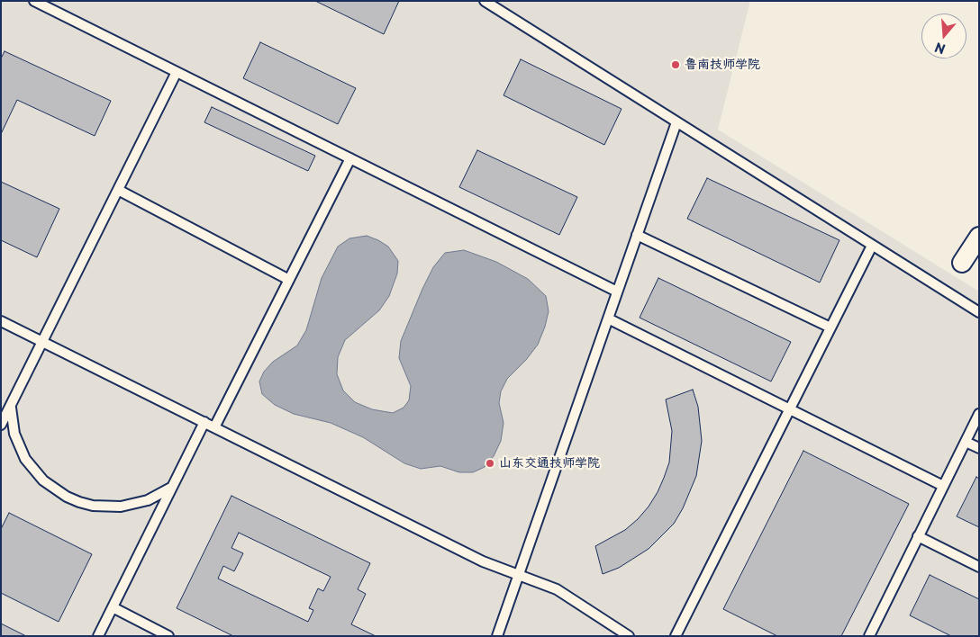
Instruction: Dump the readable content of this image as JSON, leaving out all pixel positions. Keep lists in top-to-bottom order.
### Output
{
  "places": ["鲁南技师学院", "山东交通技师学院"],
  "north": "bottom"
}
